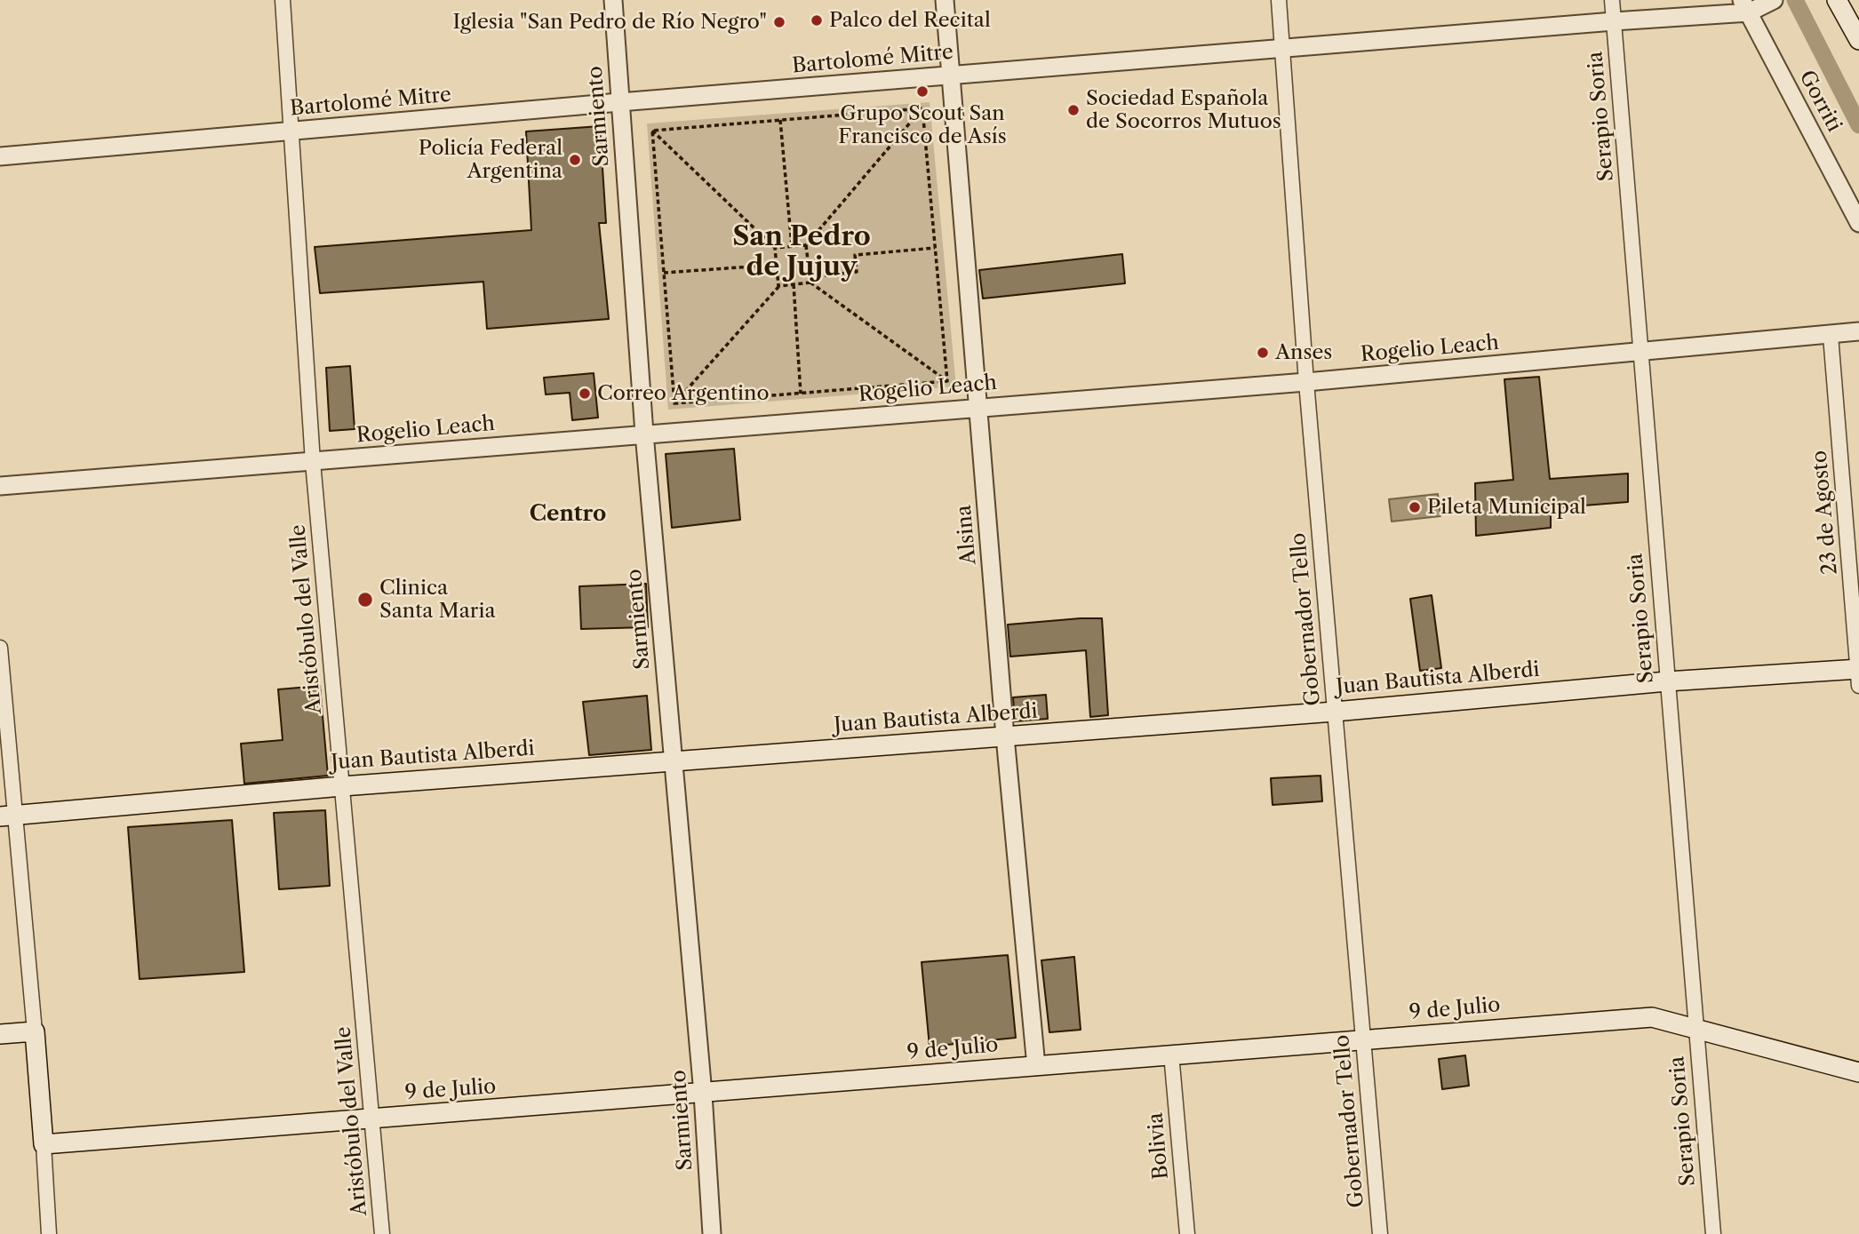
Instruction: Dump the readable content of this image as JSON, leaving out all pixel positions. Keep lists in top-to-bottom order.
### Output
{
  "streets": {
    "main road": ["Juan Bautista Alberdi", "9 de Julio"],
    "street": [
      "Bartolomé Mitre",
      "Gorriti",
      "Sarmiento",
      "Serapio Soria",
      "Rogelio Leach",
      "23 de Agosto",
      "Alsina",
      "Aristóbulo del Valle",
      "Gobernador Tello",
      "Bolivia"
    ]
  },
  "crossings": [
    ["Bartolomé Mitre", "Gorriti"],
    ["Bartolomé Mitre", "Sarmiento"],
    ["Bartolomé Mitre", "Serapio Soria"],
    ["Bartolomé Mitre", "Alsina"],
    ["Bartolomé Mitre", "Aristóbulo del Valle"],
    ["Bartolomé Mitre", "Gobernador Tello"],
    ["Sarmiento", "Rogelio Leach"],
    ["Sarmiento", "Juan Bautista Alberdi"],
    ["Sarmiento", "9 de Julio"],
    ["Serapio Soria", "Rogelio Leach"],
    ["Serapio Soria", "Juan Bautista Alberdi"],
    ["Serapio Soria", "9 de Julio"],
    ["Rogelio Leach", "23 de Agosto"],
    ["Rogelio Leach", "Alsina"],
    ["Rogelio Leach", "Aristóbulo del Valle"],
    ["Rogelio Leach", "Gobernador Tello"],
    ["23 de Agosto", "Juan Bautista Alberdi"],
    ["Alsina", "Juan Bautista Alberdi"],
    ["Alsina", "9 de Julio"],
    ["Aristóbulo del Valle", "Juan Bautista Alberdi"],
    ["Aristóbulo del Valle", "9 de Julio"],
    ["Gobernador Tello", "Juan Bautista Alberdi"],
    ["Gobernador Tello", "9 de Julio"],
    ["9 de Julio", "Bolivia"]
  ],
  "districts": ["San Pedro de Jujuy", "Centro"],
  "places": [
    "Palco del Recital",
    "Iglesia \"San Pedro de Río Negro\"",
    "Grupo Scout San Francisco de Asís",
    "Sociedad Española de Socorros Mutuos",
    "Policía Federal Argentina",
    "Anses",
    "Correo Argentino",
    "Pileta Municipal",
    "Clinica Santa Maria"
  ]
}
